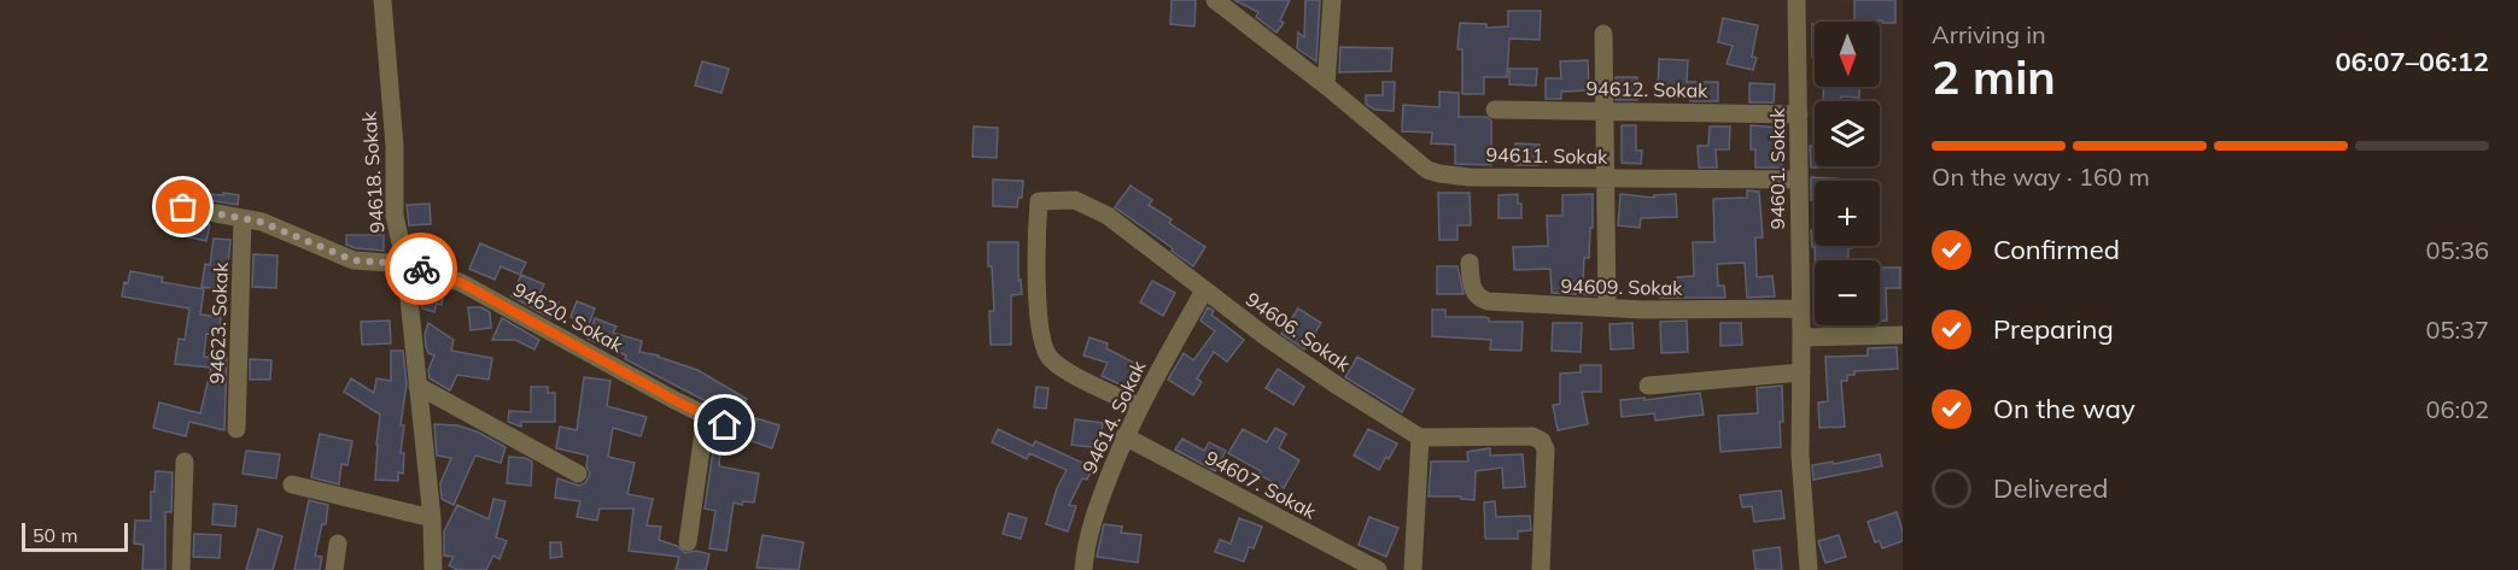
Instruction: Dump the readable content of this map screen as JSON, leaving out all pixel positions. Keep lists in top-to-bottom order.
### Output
{
  "streets": {
    "street": [
      "94612. Sokak",
      "94611. Sokak",
      "94601. Sokak",
      "94618. Sokak",
      "94609. Sokak",
      "94620. Sokak",
      "94623. Sokak",
      "94606. Sokak",
      "94614. Sokak",
      "94607. Sokak"
    ]
  },
  "crossings": [
    ["94612. Sokak", "94601. Sokak"],
    ["94611. Sokak", "94601. Sokak"],
    ["94601. Sokak", "94609. Sokak"],
    ["94618. Sokak", "94620. Sokak"],
    ["94606. Sokak", "94614. Sokak"],
    ["94614. Sokak", "94607. Sokak"]
  ],
  "scale_bar": "50 m",
  "north": "bottom",
  "page": {
    "heading": ["2 min", "Arriving in", "06:07–06:12"],
    "map_buttons": ["+", "−"],
    "bar": "On the way · 160 m",
    "list": [
      ["Confirmed", "05:36"],
      ["Preparing", "05:37"],
      ["On the way", "06:02"],
      "Delivered"
    ],
    "scale": "50 m"
  }
}
